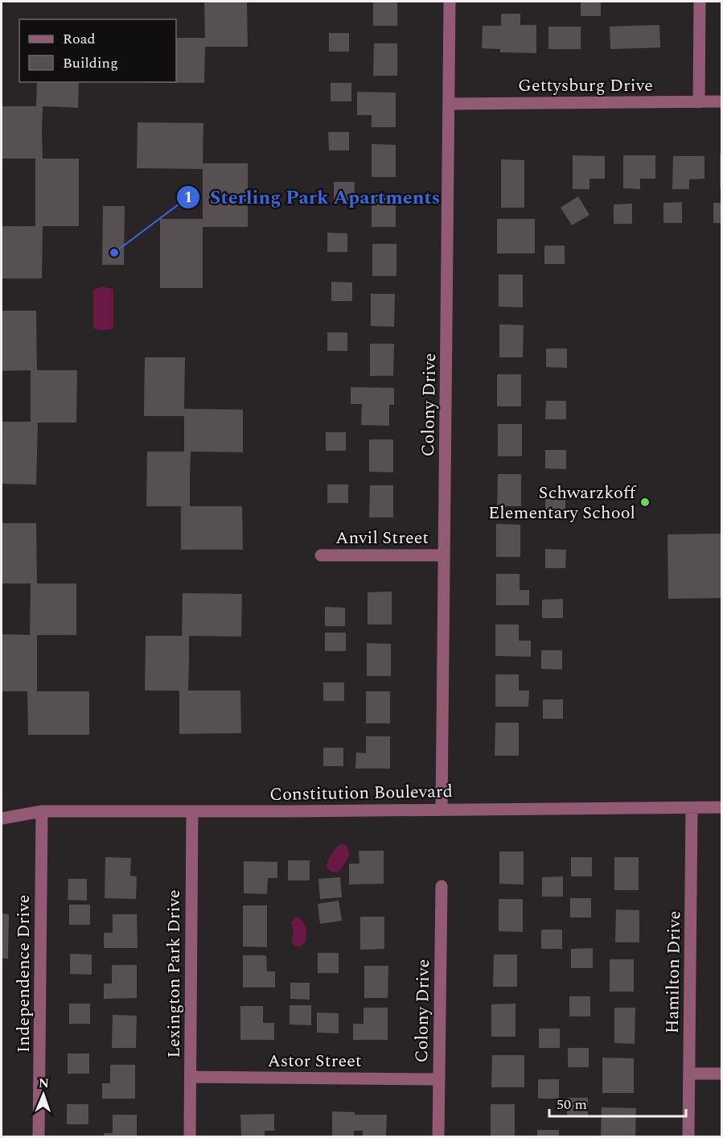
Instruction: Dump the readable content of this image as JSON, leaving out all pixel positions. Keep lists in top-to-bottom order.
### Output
{
  "streets": {
    "street": [
      "Gettysburg Drive",
      "Colony Drive",
      "Anvil Street",
      "Constitution Boulevard",
      "Hamilton Drive",
      "Independence Drive",
      "Lexington Park Drive",
      "Astor Street"
    ]
  },
  "crossings": [
    ["Gettysburg Drive", "Colony Drive"],
    ["Colony Drive", "Anvil Street"],
    ["Colony Drive", "Constitution Boulevard"],
    ["Colony Drive", "Astor Street"],
    ["Constitution Boulevard", "Hamilton Drive"],
    ["Constitution Boulevard", "Independence Drive"],
    ["Constitution Boulevard", "Lexington Park Drive"],
    ["Lexington Park Drive", "Astor Street"]
  ],
  "places": ["Sterling Park Apartments", "Schwarzkoff Elementary School"],
  "legend": ["Road", "Building"],
  "scale_bar": "50 m",
  "north": "top"
}
